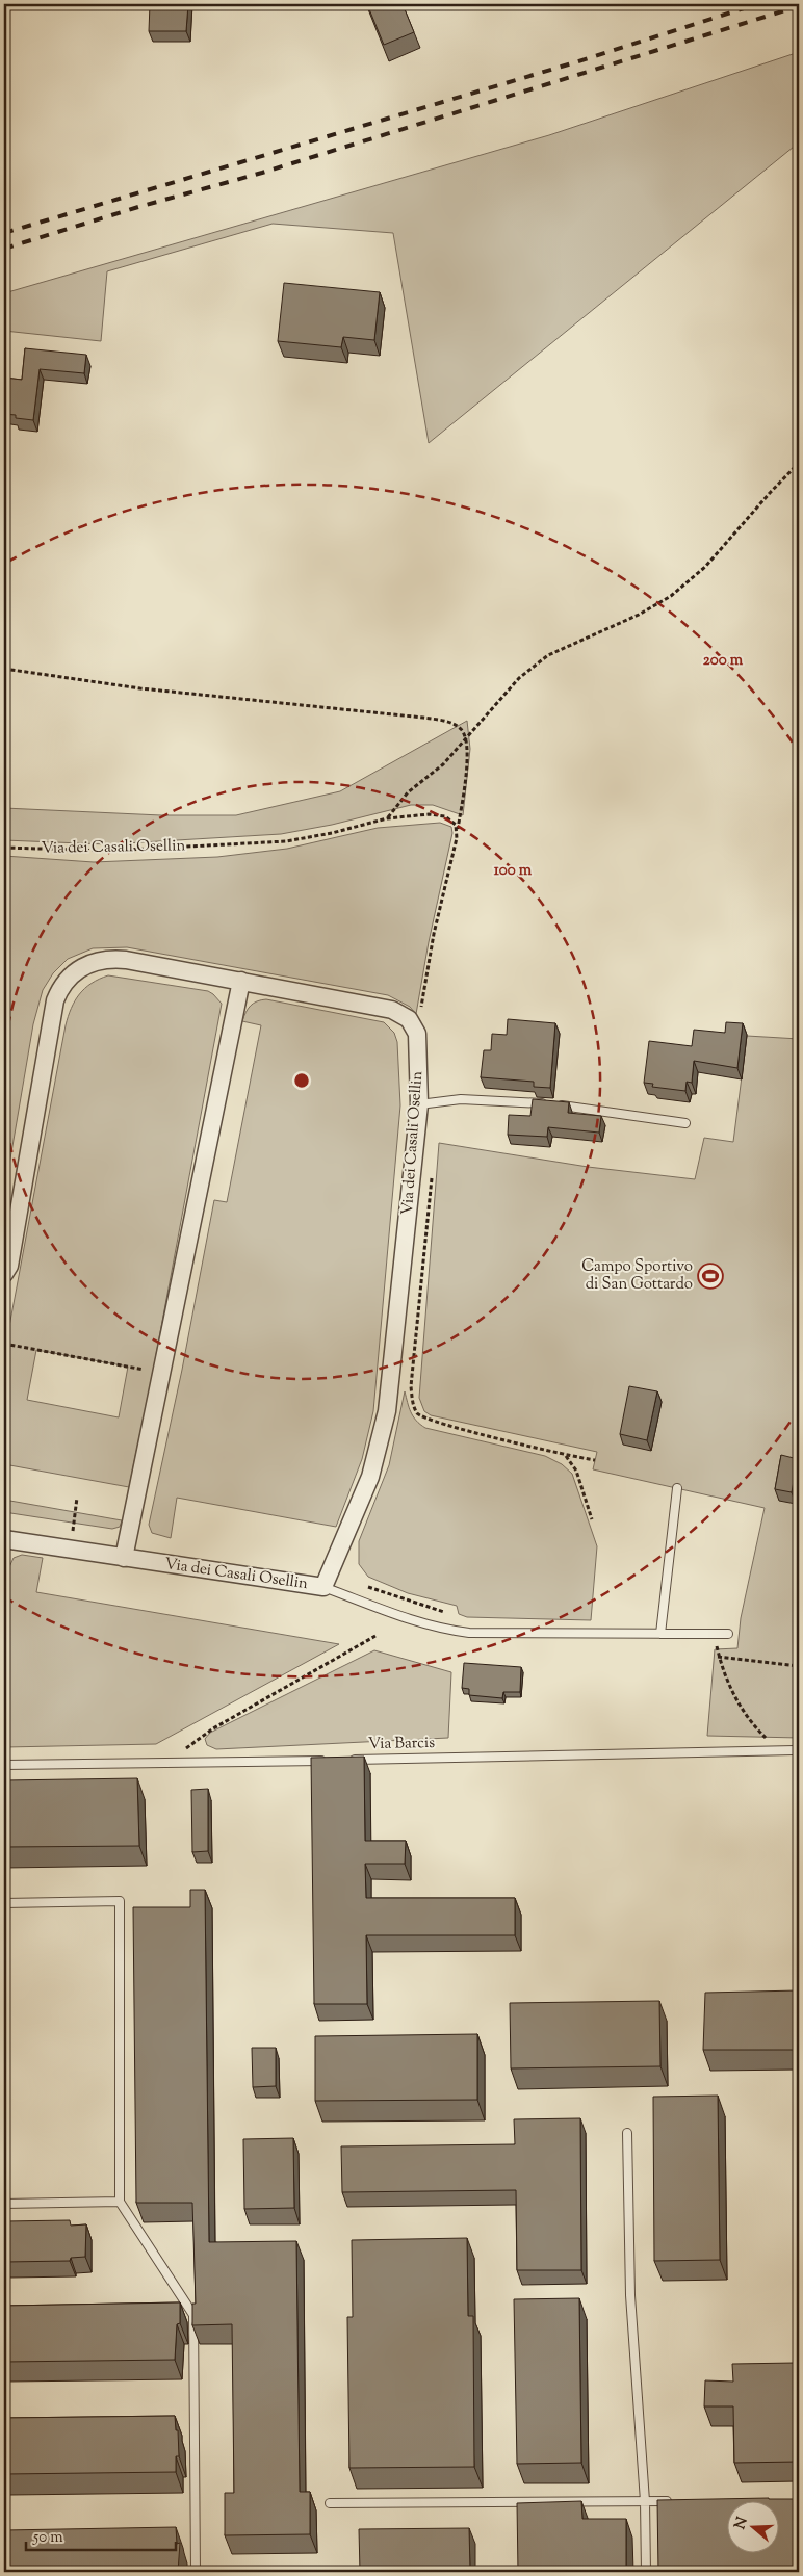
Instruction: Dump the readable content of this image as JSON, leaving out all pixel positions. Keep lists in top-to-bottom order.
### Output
{
  "streets": {
    "street": ["Via dei Casali Osellin"],
    "lane": ["Via Barcis"]
  },
  "places": {
    "sports": ["Campo Sportivo di San Gottardo"]
  },
  "scale_bar": "50 m",
  "north": "left",
  "rings": ["200 m", "100 m"]
}
